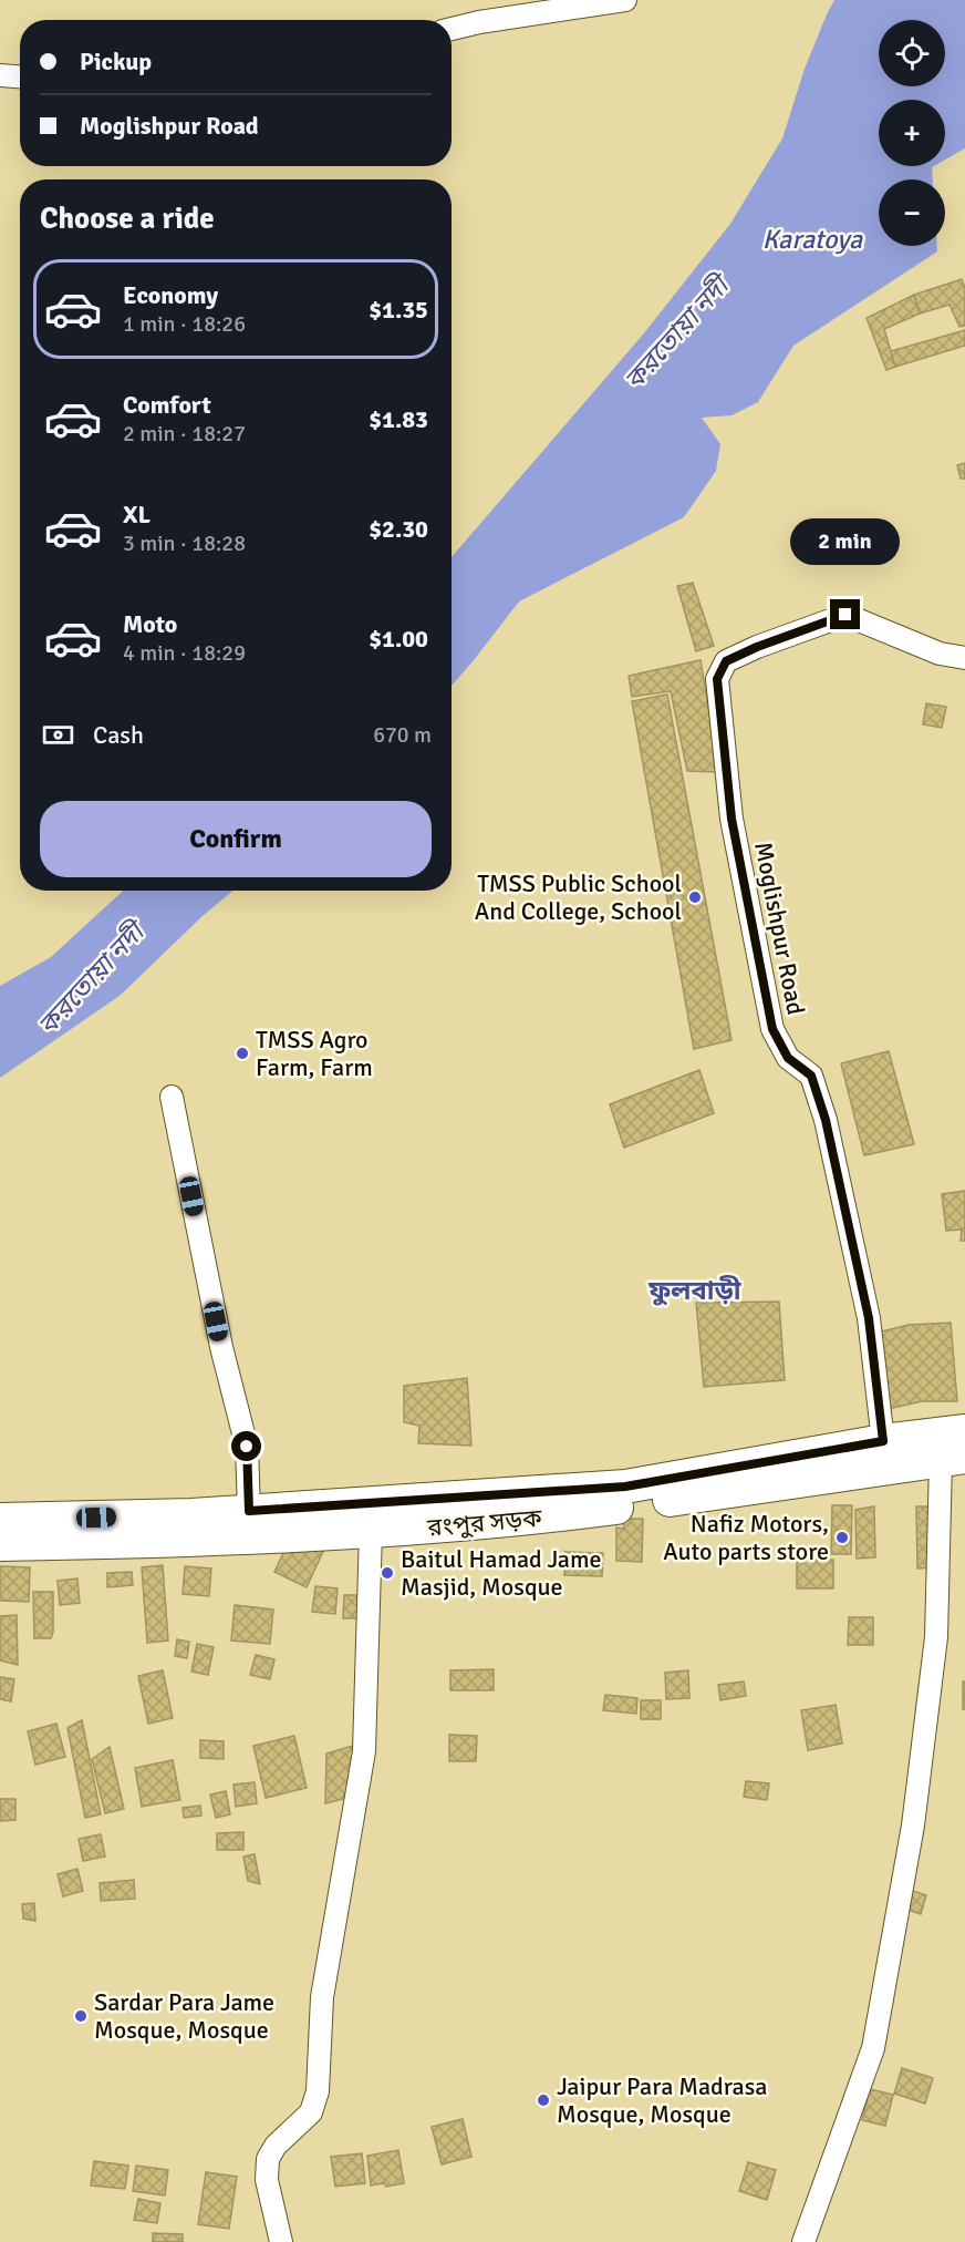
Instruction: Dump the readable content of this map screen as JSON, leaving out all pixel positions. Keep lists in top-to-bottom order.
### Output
{
  "streets": {
    "highway": ["রংপুর সড়ক"],
    "street": ["Moglishpur Road"]
  },
  "crossings": [
    ["Moglishpur Road", "রংপুর সড়ক"]
  ],
  "districts": ["ফুলবাড়ী"],
  "water": ["Karatoya", "করতোয়া নদী"],
  "places": [
    "TMSS Public School And College, School",
    "TMSS Agro Farm, Farm",
    "Nafiz Motors, Auto parts store",
    "Baitul Hamad Jame Masjid, Mosque",
    "Sardar Para Jame Mosque, Mosque",
    "Jaipur Para Madrasa Mosque, Mosque"
  ],
  "page": {
    "map_buttons": ["+", "−"],
    "banner": ["Pickup", "Moglishpur Road"],
    "heading": "Choose a ride",
    "list": [
      {
        "name": "Economy",
        "note": "1 min · 18:26",
        "value": "$1.35"
      },
      {
        "name": "Comfort",
        "note": "2 min · 18:27",
        "value": "$1.83"
      },
      {
        "name": "XL",
        "note": "3 min · 18:28",
        "value": "$2.30"
      },
      {
        "name": "Moto",
        "note": "4 min · 18:29",
        "value": "$1.00"
      }
    ],
    "bubble": "2 min",
    "pay": ["Cash", "670 m"],
    "buttons": "Confirm"
  }
}
